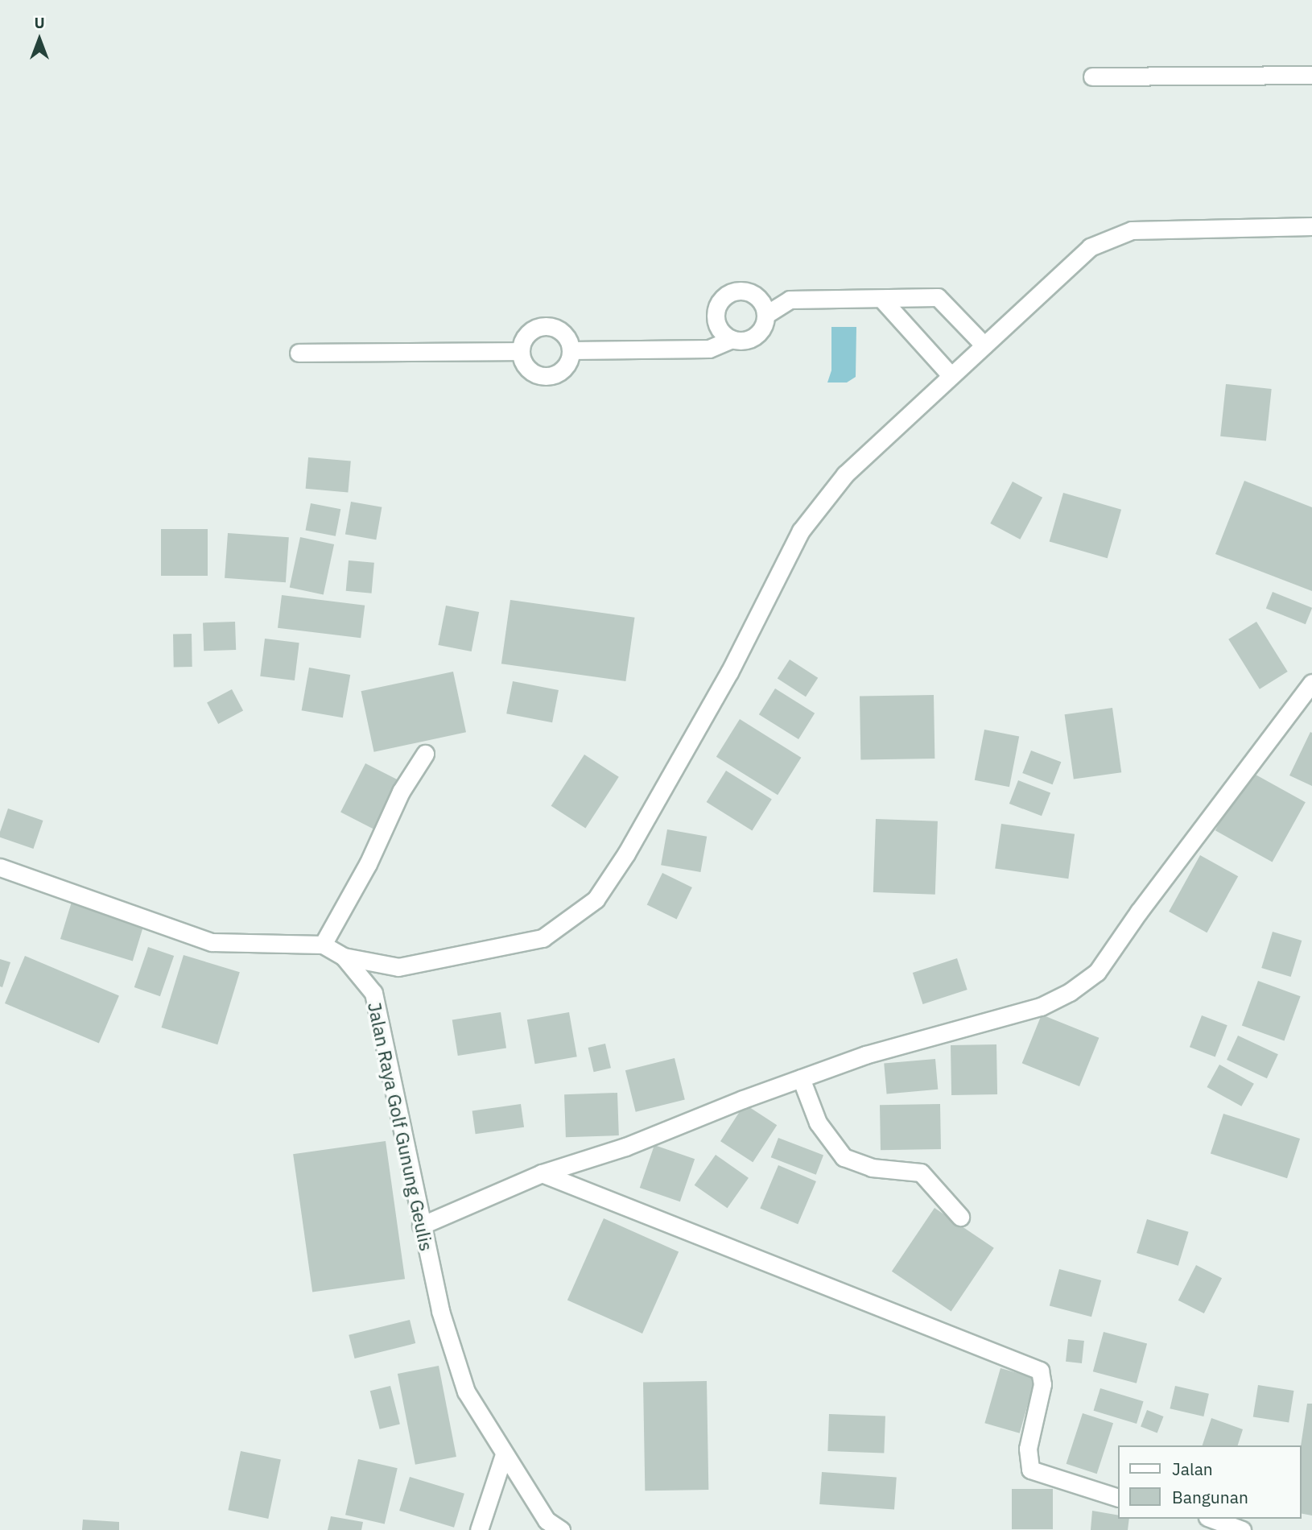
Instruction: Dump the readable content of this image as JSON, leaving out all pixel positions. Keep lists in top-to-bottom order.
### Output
{
  "streets": {
    "street": ["Jalan Raya Golf Gunung Geulis"]
  },
  "legend": ["Jalan", "Bangunan"],
  "north": "top"
}
